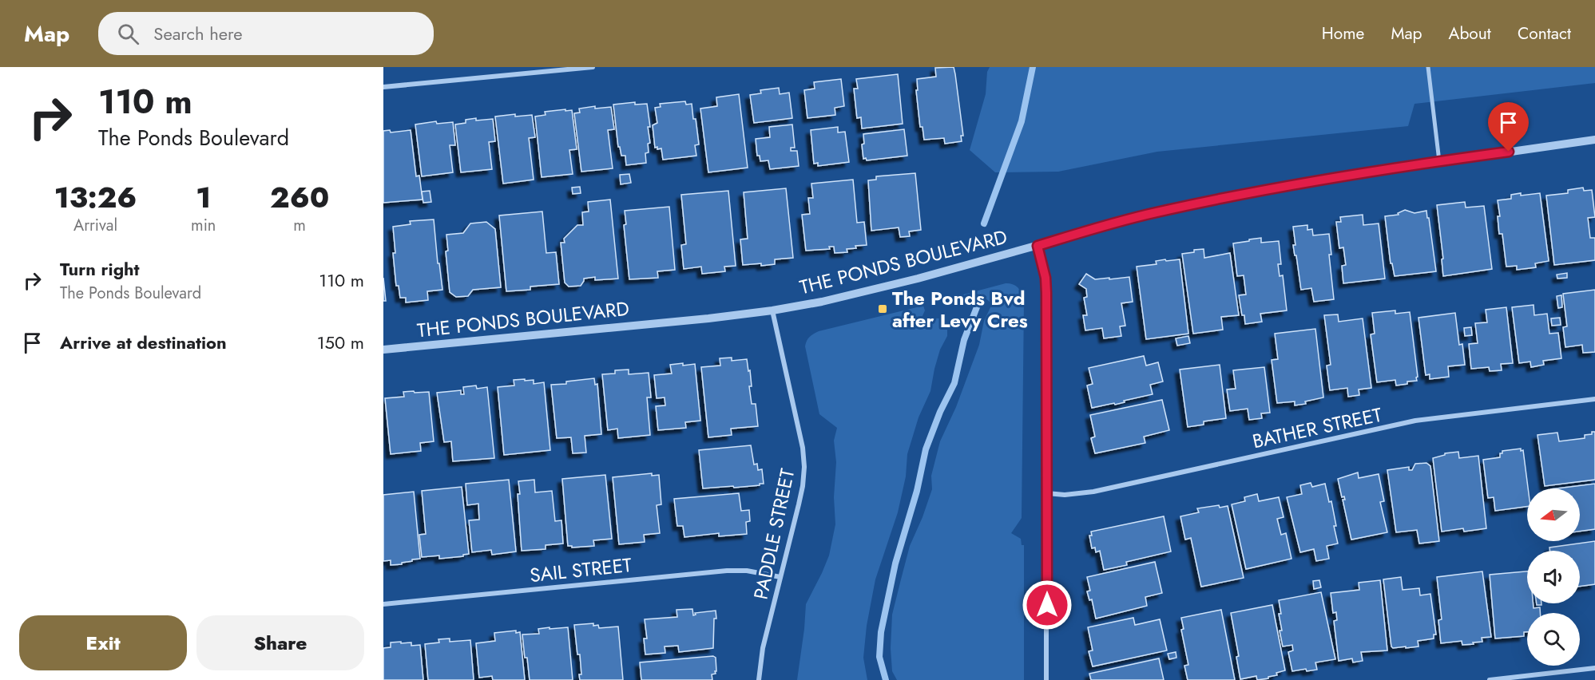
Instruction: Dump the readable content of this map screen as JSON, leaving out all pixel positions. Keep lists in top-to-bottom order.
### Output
{
  "streets": {
    "street": [
      "THE PONDS BOULEVARD",
      "BATHER STREET",
      "PADDLE STREET",
      "SAIL STREET"
    ]
  },
  "crossings": [
    ["THE PONDS BOULEVARD", "PADDLE STREET"],
    ["PADDLE STREET", "SAIL STREET"]
  ],
  "places": {
    "transit": ["The Ponds Bvd after Levy Cres"]
  },
  "north": "left",
  "page": {
    "header": "Map",
    "search": "Search here",
    "nav": [
      "Home",
      "Map",
      "About",
      "Contact"
    ],
    "turn": ["110 m", "The Ponds Boulevard"],
    "eta": [
      "13:26",
      "Arrival",
      "1",
      "min",
      "260",
      "m"
    ],
    "list": [
      {
        "name": "Turn right",
        "note": "The Ponds Boulevard",
        "value": "110 m"
      },
      {
        "name": "Arrive at destination",
        "value": "150 m"
      }
    ],
    "buttons": ["Exit", "Share"]
  }
}
